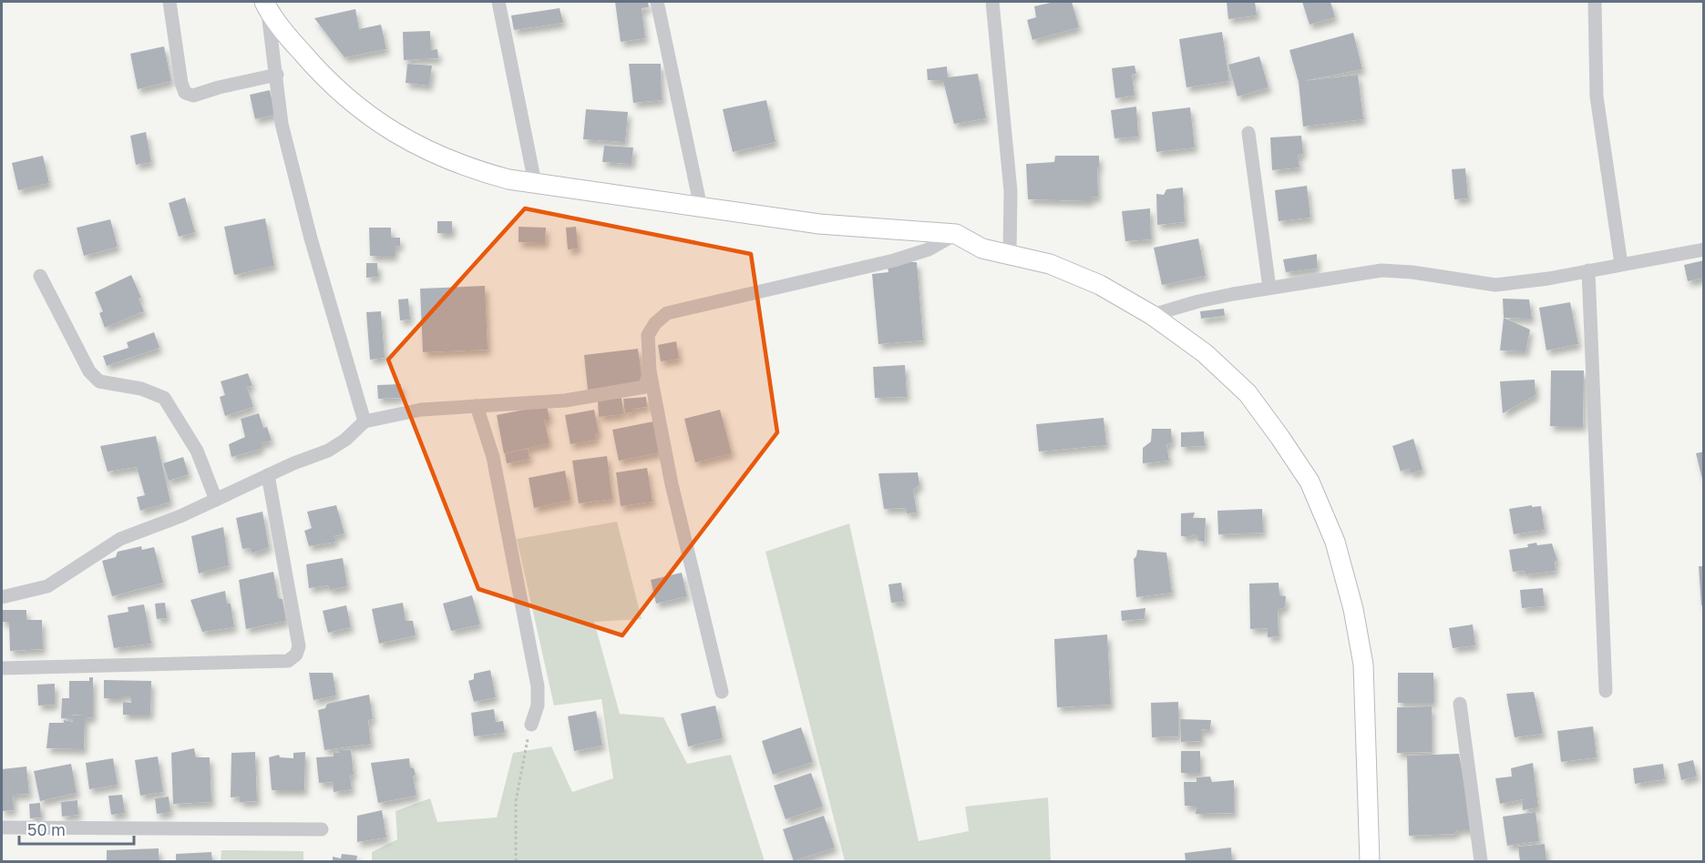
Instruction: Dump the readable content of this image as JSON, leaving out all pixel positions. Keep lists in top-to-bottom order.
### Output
{
  "scale_bar": "50 m"
}
